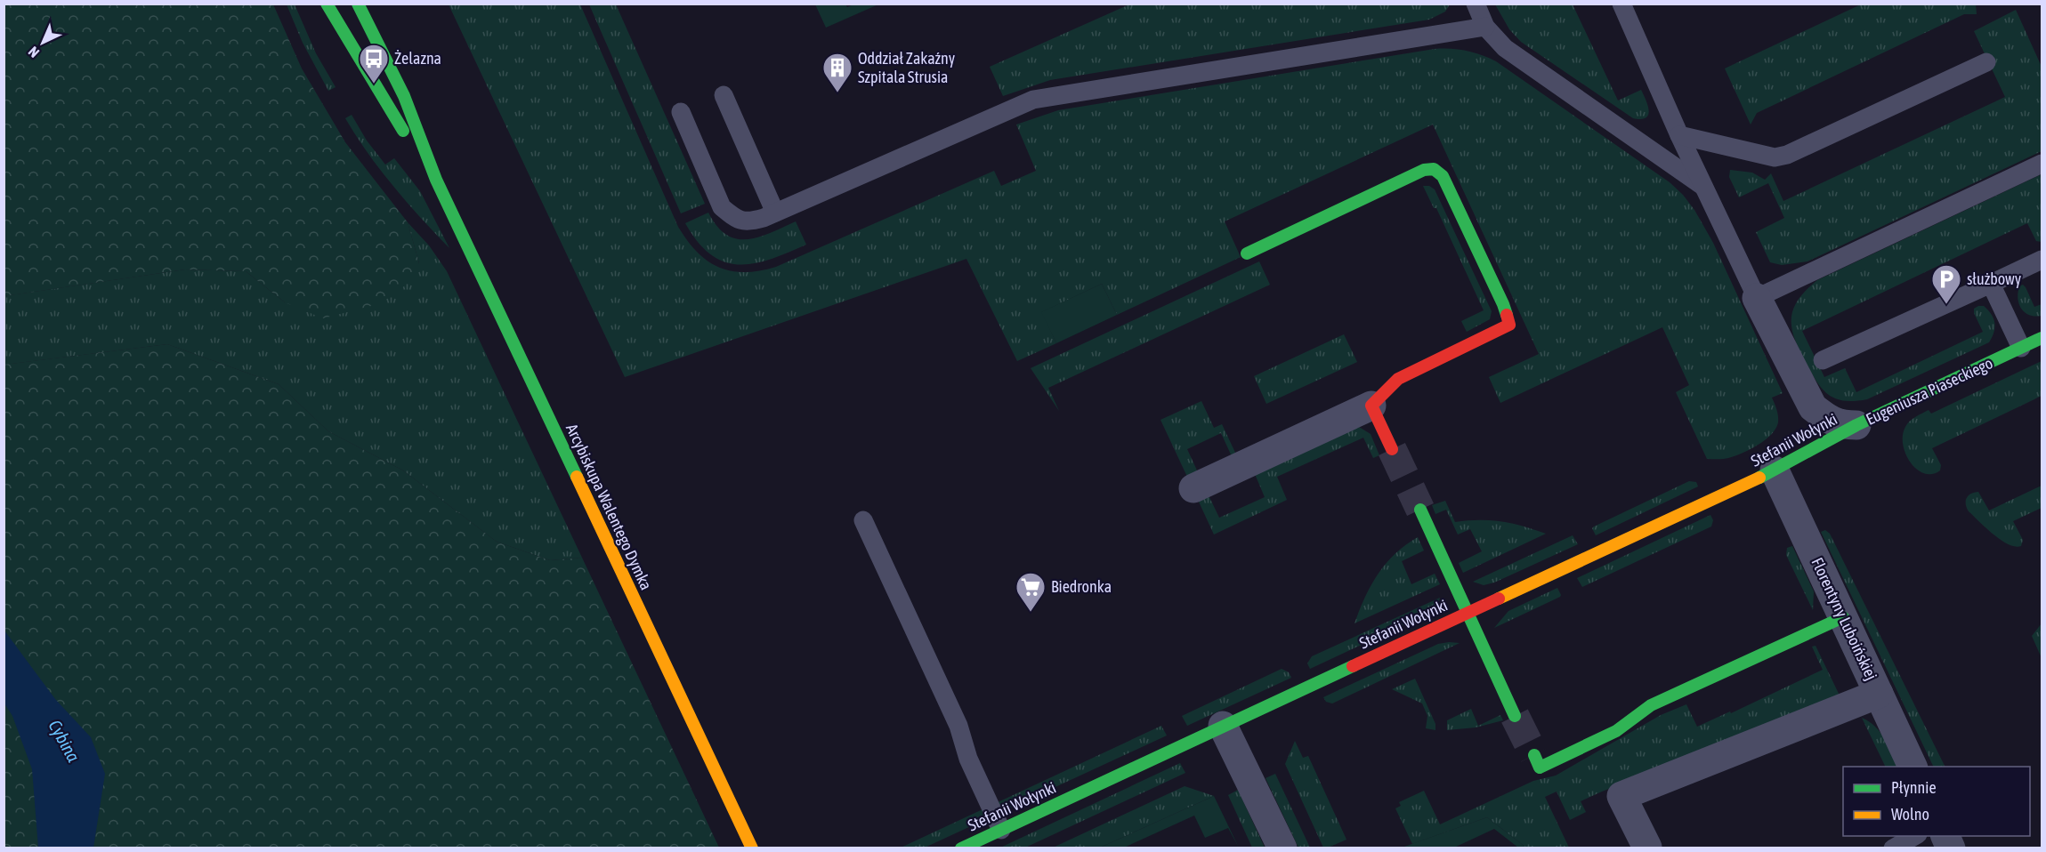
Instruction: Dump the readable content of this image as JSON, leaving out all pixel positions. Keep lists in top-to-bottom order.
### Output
{
  "streets": {
    "street": [
      "Eugeniusza Piaseckiego",
      "Stefanii Wołynki",
      "Arcybiskupa Walentego Dymka",
      "Florentyny Luboińskiej"
    ]
  },
  "crossings": [
    ["Eugeniusza Piaseckiego", "Stefanii Wołynki"],
    ["Stefanii Wołynki", "Florentyny Luboińskiej"]
  ],
  "water": ["Cybina"],
  "places": {
    "bus stop": ["Żelazna"],
    "building": ["Oddział Zakaźny Szpitala Strusia"],
    "parking": ["służbowy"],
    "supermarket": ["Biedronka"]
  },
  "legend": ["Płynnie", "Wolno"],
  "north": "bottom left"
}
